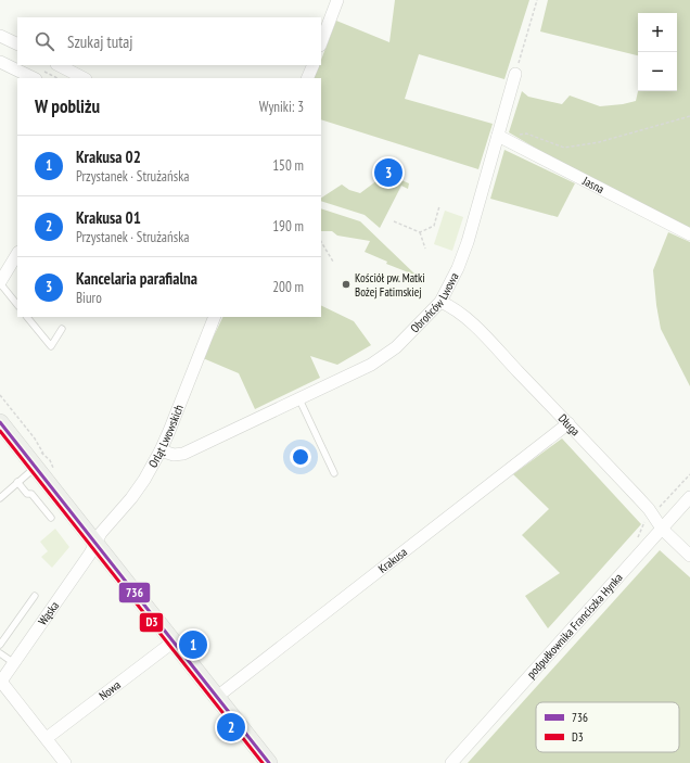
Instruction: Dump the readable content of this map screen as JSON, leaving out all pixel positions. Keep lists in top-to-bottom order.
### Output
{
  "streets": {
    "street": [
      "Jasna",
      "Obrońców Lwowa",
      "Długa",
      "Orląt Lwowskich",
      "Krakusa",
      "Wąska",
      "podpułkownika Franciszka Hynka",
      "Nowa"
    ]
  },
  "crossings": [
    ["Jasna", "Obrońców Lwowa"],
    ["Obrońców Lwowa", "Długa"],
    ["Obrońców Lwowa", "Orląt Lwowskich"],
    ["Długa", "Krakusa"],
    ["Długa", "podpułkownika Franciszka Hynka"],
    ["Orląt Lwowskich", "Wąska"]
  ],
  "places": ["Kościół pw. Matki Bożej Fatimskiej"],
  "lines": ["transit line 736", "transit line D3"],
  "legend": ["736", "D3"],
  "page": {
    "map_buttons": ["+", "−"],
    "search": "Szukaj tutaj",
    "heading": ["W pobliżu", "Wyniki: 3"],
    "list": [
      {
        "mark": "1",
        "name": "Krakusa 02",
        "note": "Przystanek · Strużańska",
        "value": "150 m"
      },
      {
        "mark": "2",
        "name": "Krakusa 01",
        "note": "Przystanek · Strużańska",
        "value": "190 m"
      },
      {
        "mark": "3",
        "name": "Kancelaria parafialna",
        "note": "Biuro",
        "value": "200 m"
      }
    ],
    "pins": ["3", "1", "2"]
  }
}
